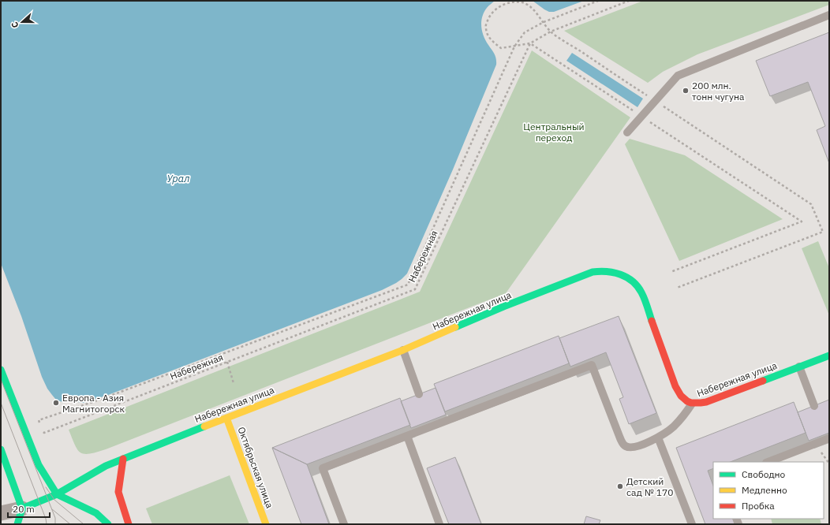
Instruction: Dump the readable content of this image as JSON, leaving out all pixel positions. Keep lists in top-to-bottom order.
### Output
{
  "streets": {
    "street": ["Набережная улица", "Октябрьская улица"],
    "path": ["Набережная"]
  },
  "crossings": [
    ["Набережная улица", "Октябрьская улица"]
  ],
  "water": ["Урал"],
  "parks": ["Центральный переход"],
  "places": ["200 млн. тонн чугуна", "Европа - Азия Магнитогорск", "Детский сад № 170"],
  "legend": ["Свободно", "Медленно", "Пробка"],
  "scale_bar": "20 m",
  "north": "left"
}
